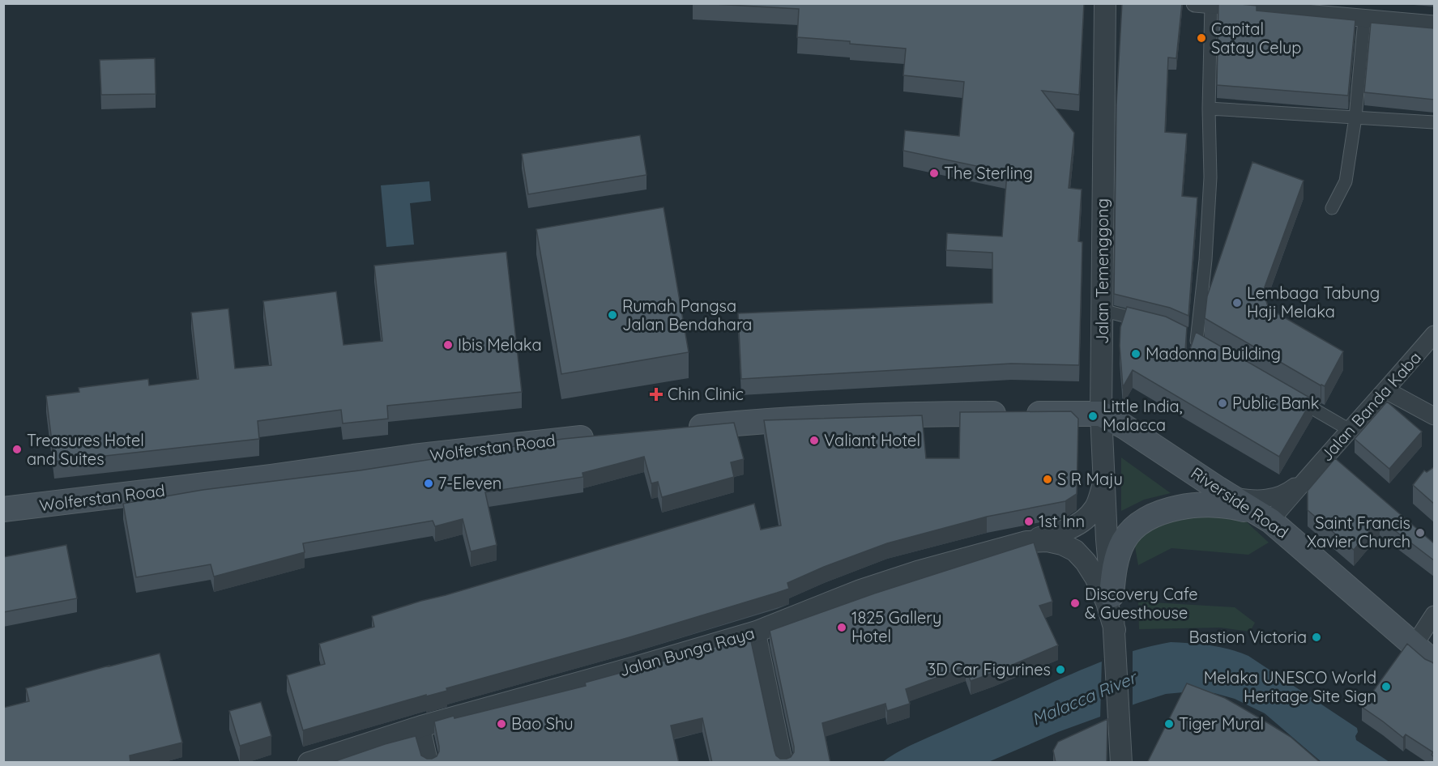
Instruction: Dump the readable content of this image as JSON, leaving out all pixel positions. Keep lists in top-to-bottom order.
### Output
{
  "streets": {
    "main road": ["Wolferstan Road", "Riverside Road"],
    "street": ["Jalan Temenggong", "Jalan Banda Kaba", "Jalan Bunga Raya"]
  },
  "crossings": [
    ["Jalan Temenggong", "Riverside Road"],
    ["Jalan Temenggong", "Jalan Bunga Raya"],
    ["Jalan Banda Kaba", "Riverside Road"]
  ],
  "water": ["Malacca River"],
  "places": {
    "other": [
      "Capital Satay Celup",
      "The Sterling",
      "Lembaga Tabung Haji Melaka",
      "Rumah Pangsa Jalan Bendahara",
      "Ibis Melaka",
      "Madonna Building",
      "Public Bank",
      "Little India, Malacca",
      "Valiant Hotel",
      "Treasures Hotel and Suites",
      "S R Maju",
      "7-Eleven",
      "1st Inn",
      "Saint Francis Xavier Church",
      "Discovery Cafe & Guesthouse",
      "1825 Gallery Hotel",
      "Bastion Victoria",
      "3D Car Figurines",
      "Melaka UNESCO World Heritage Site Sign",
      "Bao Shu",
      "Tiger Mural"
    ],
    "health": ["Chin Clinic"]
  }
}
